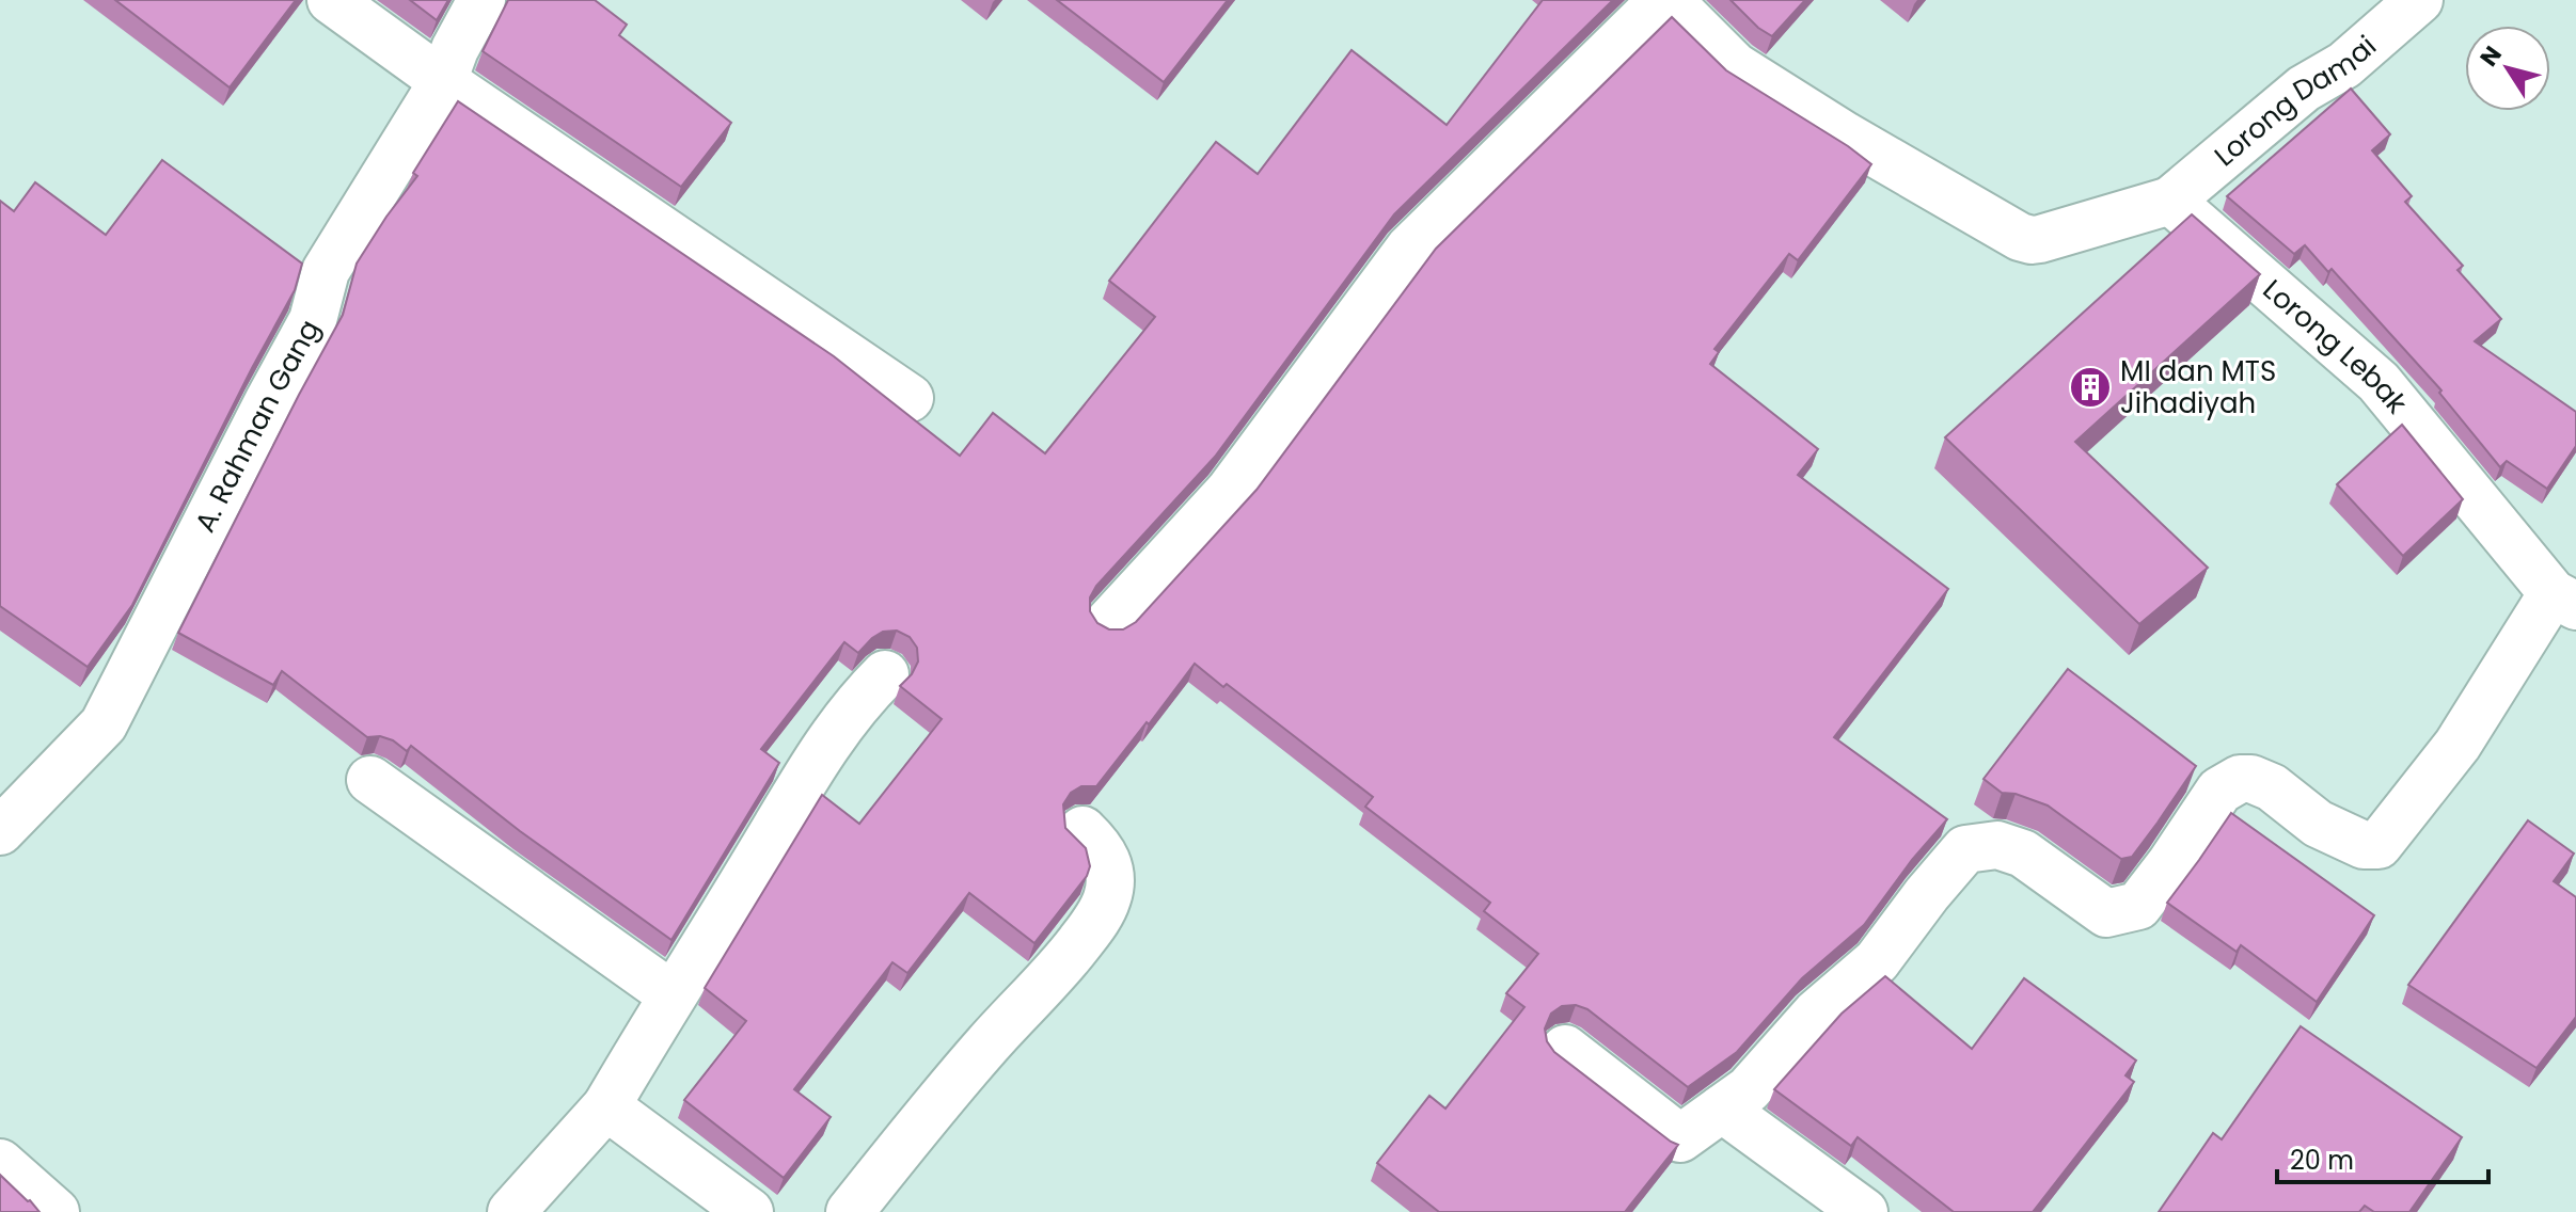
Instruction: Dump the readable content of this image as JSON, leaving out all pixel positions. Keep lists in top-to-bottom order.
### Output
{
  "streets": {
    "street": ["Lorong Damai", "Lorong Lebak", "A. Rahman Gang"]
  },
  "crossings": [
    ["Lorong Damai", "Lorong Lebak"]
  ],
  "places": {
    "building": ["MI dan MTS Jihadiyah"]
  },
  "scale_bar": "20 m",
  "north": "top left"
}
